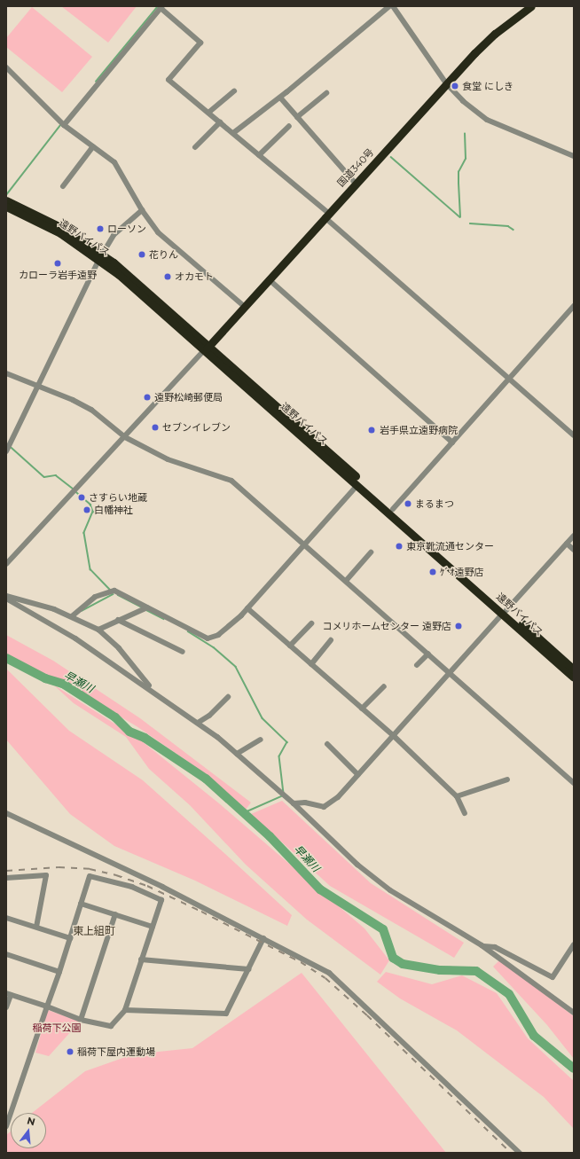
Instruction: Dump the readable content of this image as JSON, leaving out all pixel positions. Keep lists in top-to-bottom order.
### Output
{
  "streets": {
    "highway": ["国道340号", "遠野バイパス"]
  },
  "crossings": [
    ["国道340号", "遠野バイパス"]
  ],
  "districts": ["東上組町"],
  "water": ["早瀬川"],
  "parks": ["稲荷下公園"],
  "places": [
    "食堂 にしき",
    "ローソン",
    "花りん",
    "カローラ岩手遠野",
    "オカモト",
    "遠野松崎郵便局",
    "セブンイレブン",
    "岩手県立遠野病院",
    "さすらい地蔵",
    "まるまつ",
    "白幡神社",
    "東京靴流通センター",
    "ｹﾞｵ遠野店",
    "コメリホームセンター 遠野店",
    "稲荷下屋内運動場"
  ],
  "north": "top"
}
